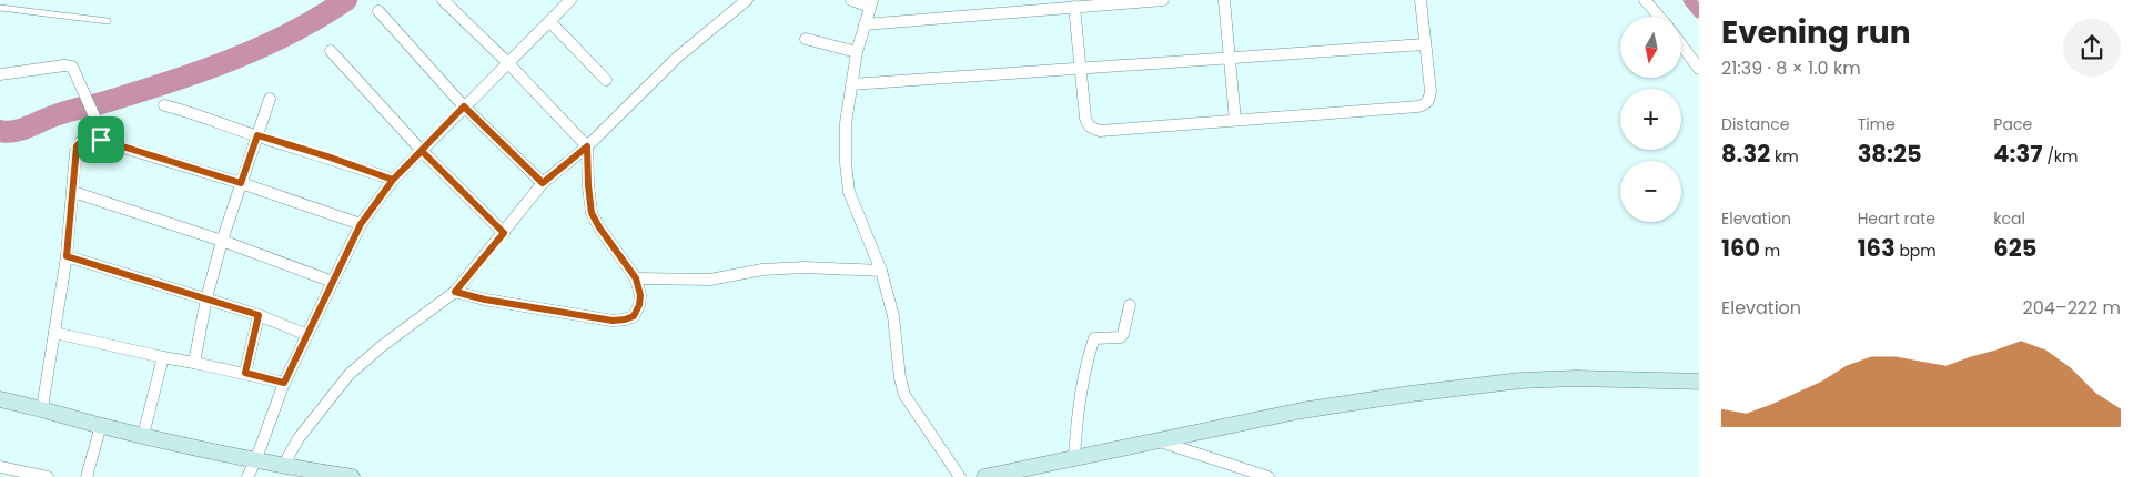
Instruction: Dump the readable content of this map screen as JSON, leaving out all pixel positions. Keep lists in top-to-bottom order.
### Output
{
  "north": "bottom",
  "page": {
    "heading": ["Evening run", "21:39 · 8 × 1.0 km"],
    "map_buttons": ["+", "−"],
    "stats": [
      ["Distance", "8.32 km"],
      ["Time", "38:25"],
      ["Pace", "4:37 /km"],
      ["Elevation", "160 m"],
      ["Heart rate", "163 bpm"],
      ["kcal", "625"]
    ],
    "chart": ["Elevation", "204–222 m"]
  }
}
